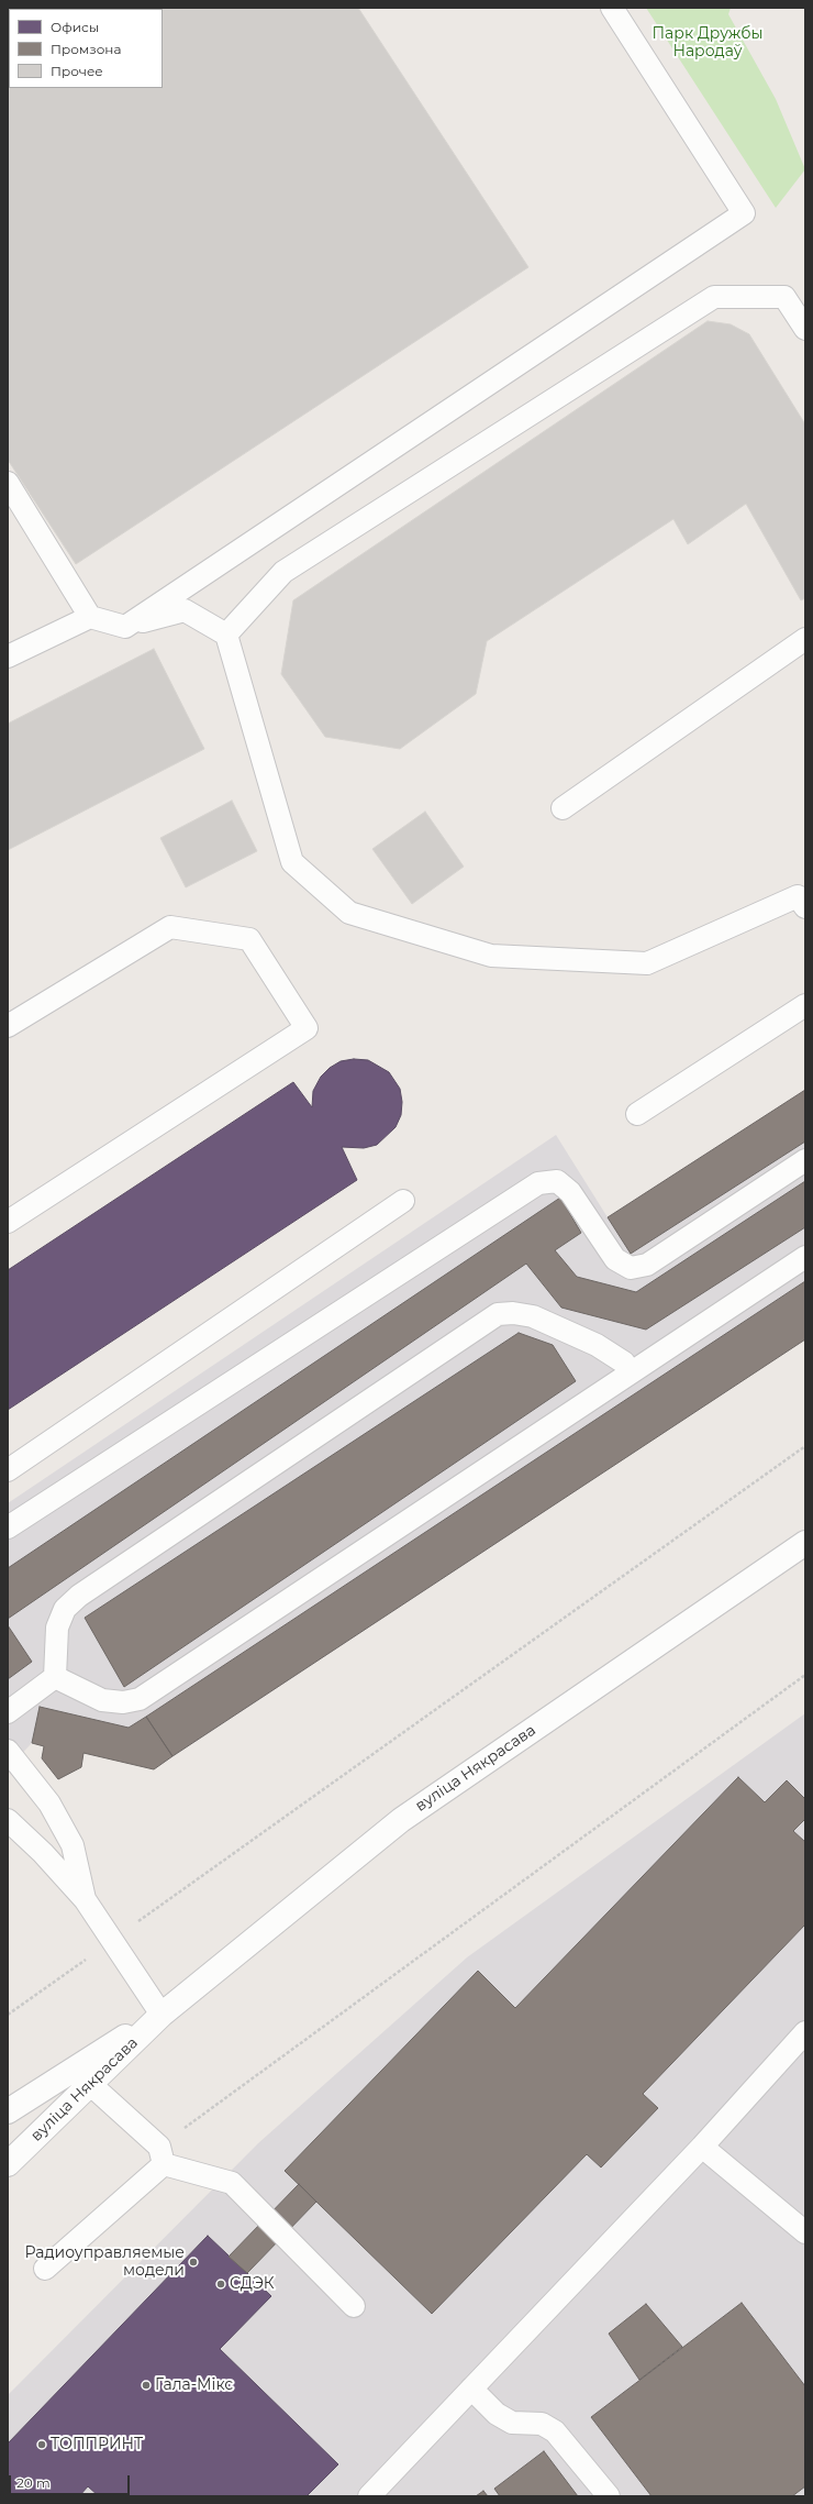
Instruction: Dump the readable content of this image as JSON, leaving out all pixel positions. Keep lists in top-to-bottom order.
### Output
{
  "streets": {
    "main road": ["вуліца Някрасава"]
  },
  "parks": ["Парк Дружбы Народаў"],
  "places": [
    "Радиоуправляемые модели",
    "СДЭК",
    "Гала-Мікс",
    "ТОППРИНТ"
  ],
  "legend": ["Офисы", "Промзона", "Прочее"],
  "scale_bar": "20 m"
}
